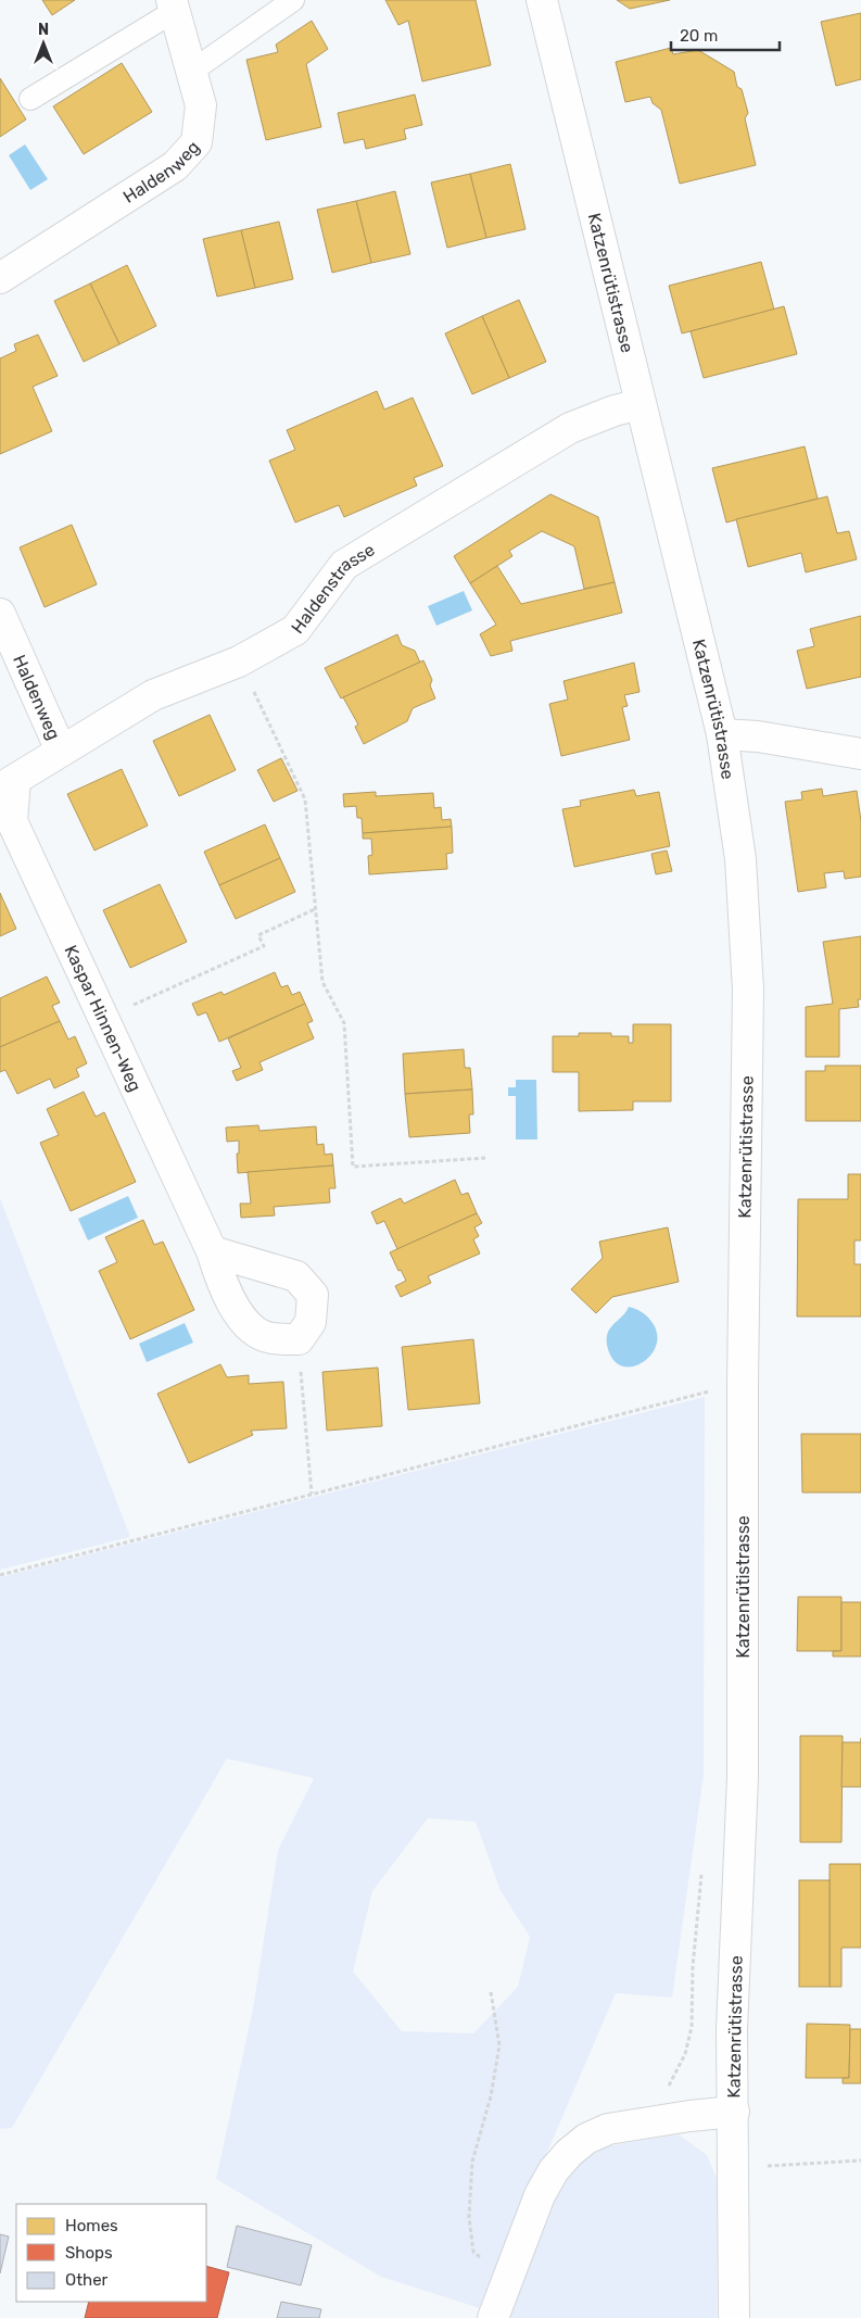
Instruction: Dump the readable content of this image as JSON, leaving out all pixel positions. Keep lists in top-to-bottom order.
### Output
{
  "streets": {
    "street": [
      "Haldenweg",
      "Katzenrütistrasse",
      "Haldenstrasse",
      "Kaspar Hinnen-Weg"
    ]
  },
  "crossings": [
    ["Haldenweg", "Haldenstrasse"],
    ["Katzenrütistrasse", "Haldenstrasse"],
    ["Haldenstrasse", "Kaspar Hinnen-Weg"]
  ],
  "legend": ["Homes", "Shops", "Other"],
  "scale_bar": "20 m",
  "north": "top"
}
